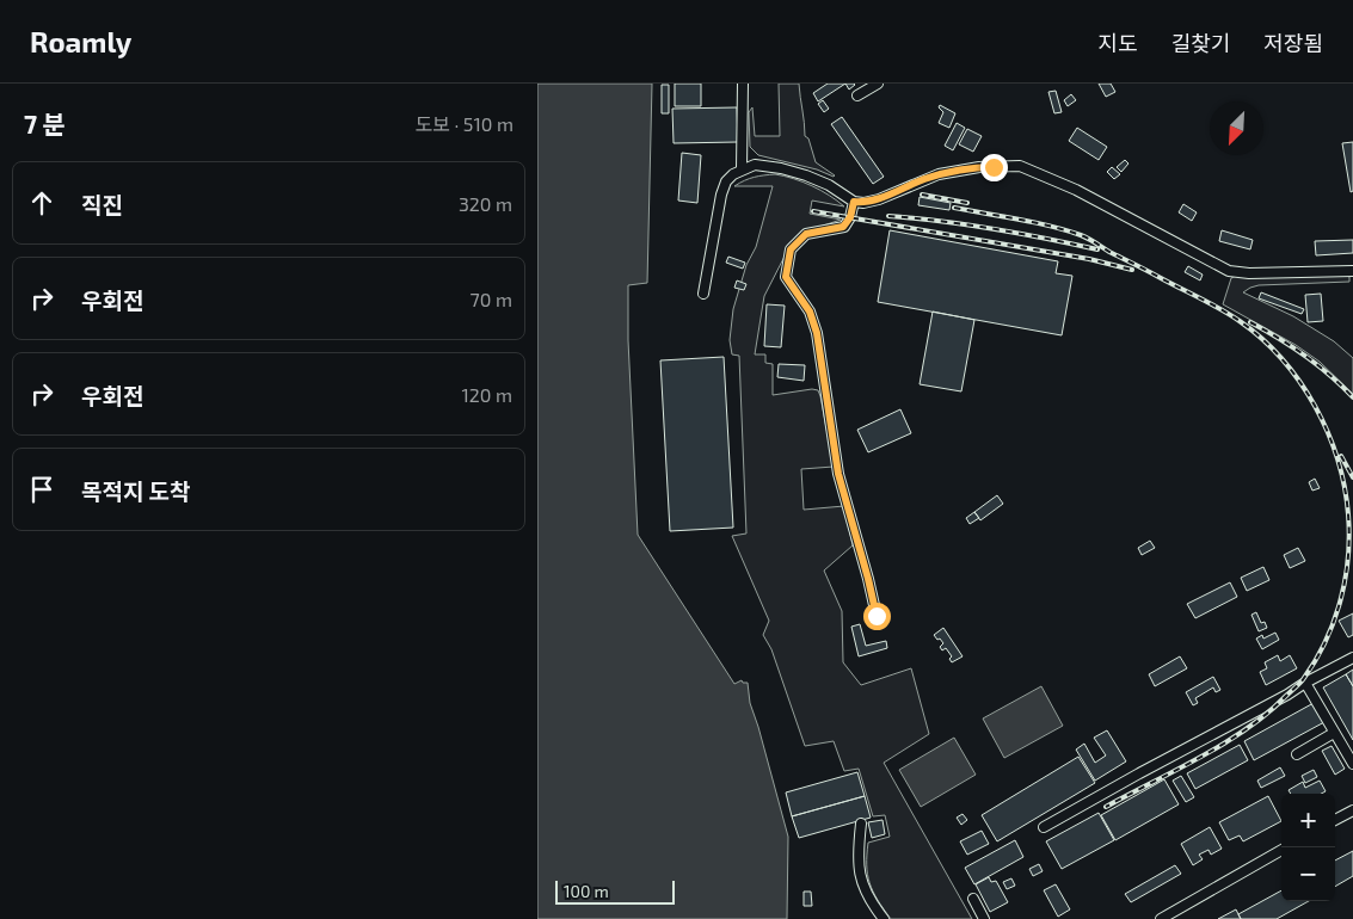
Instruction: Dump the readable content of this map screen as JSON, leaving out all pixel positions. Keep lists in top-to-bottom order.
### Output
{
  "scale_bar": "100 m",
  "north": "bottom left",
  "page": {
    "header": "Roamly",
    "nav": ["지도", "길찾기", "저장됨"],
    "heading": ["7 분", "도보 · 510 m"],
    "list": [
      ["직진", "320 m"],
      ["우회전", "70 m"],
      ["우회전", "120 m"],
      "목적지 도착"
    ],
    "map_buttons": ["+", "−"],
    "scale": "100 m"
  }
}
